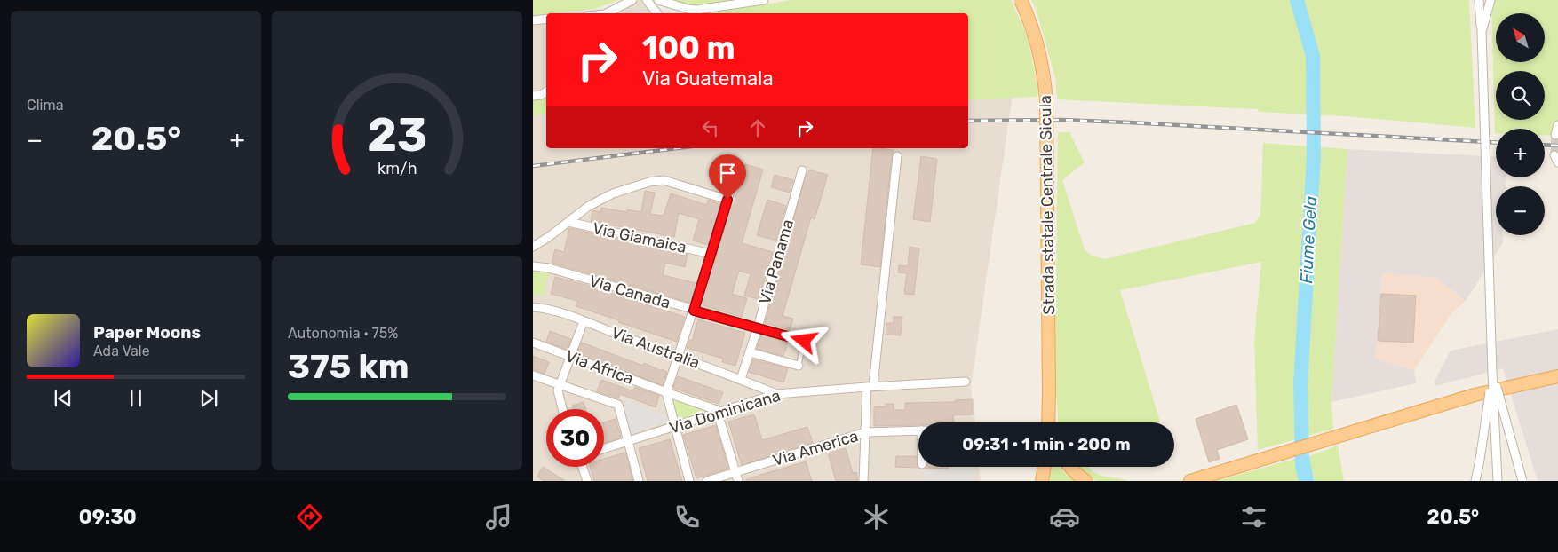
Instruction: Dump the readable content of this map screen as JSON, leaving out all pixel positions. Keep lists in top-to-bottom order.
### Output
{
  "streets": {
    "main road": ["Strada statale Centrale Sicula"],
    "street": [
      "Via Giamaica",
      "Via Panama",
      "Via Canada",
      "Via Australia",
      "Via Africa",
      "Via Dominicana",
      "Via America"
    ]
  },
  "crossings": [
    ["Via Panama", "Via Canada"],
    ["Via Panama", "Via Australia"],
    ["Via Australia", "Via Dominicana"],
    ["Via Africa", "Via Dominicana"]
  ],
  "water": ["Fiume Gela"],
  "north": "top left",
  "page": {
    "tile": [
      "Clima",
      ["Autonomia · 75%", "375 km"]
    ],
    "map_buttons": ["+", "−"],
    "turn": ["100 m", "Via Guatemala"],
    "heat": ["−", "20.5°", "+"],
    "song": ["Paper Moons", "Ada Vale"],
    "limit": "30",
    "trip": "09:31 · 1 min · 200 m",
    "tabs": ["09:30", "20.5°"],
    "gauge": ["23", "km/h"]
  }
}
